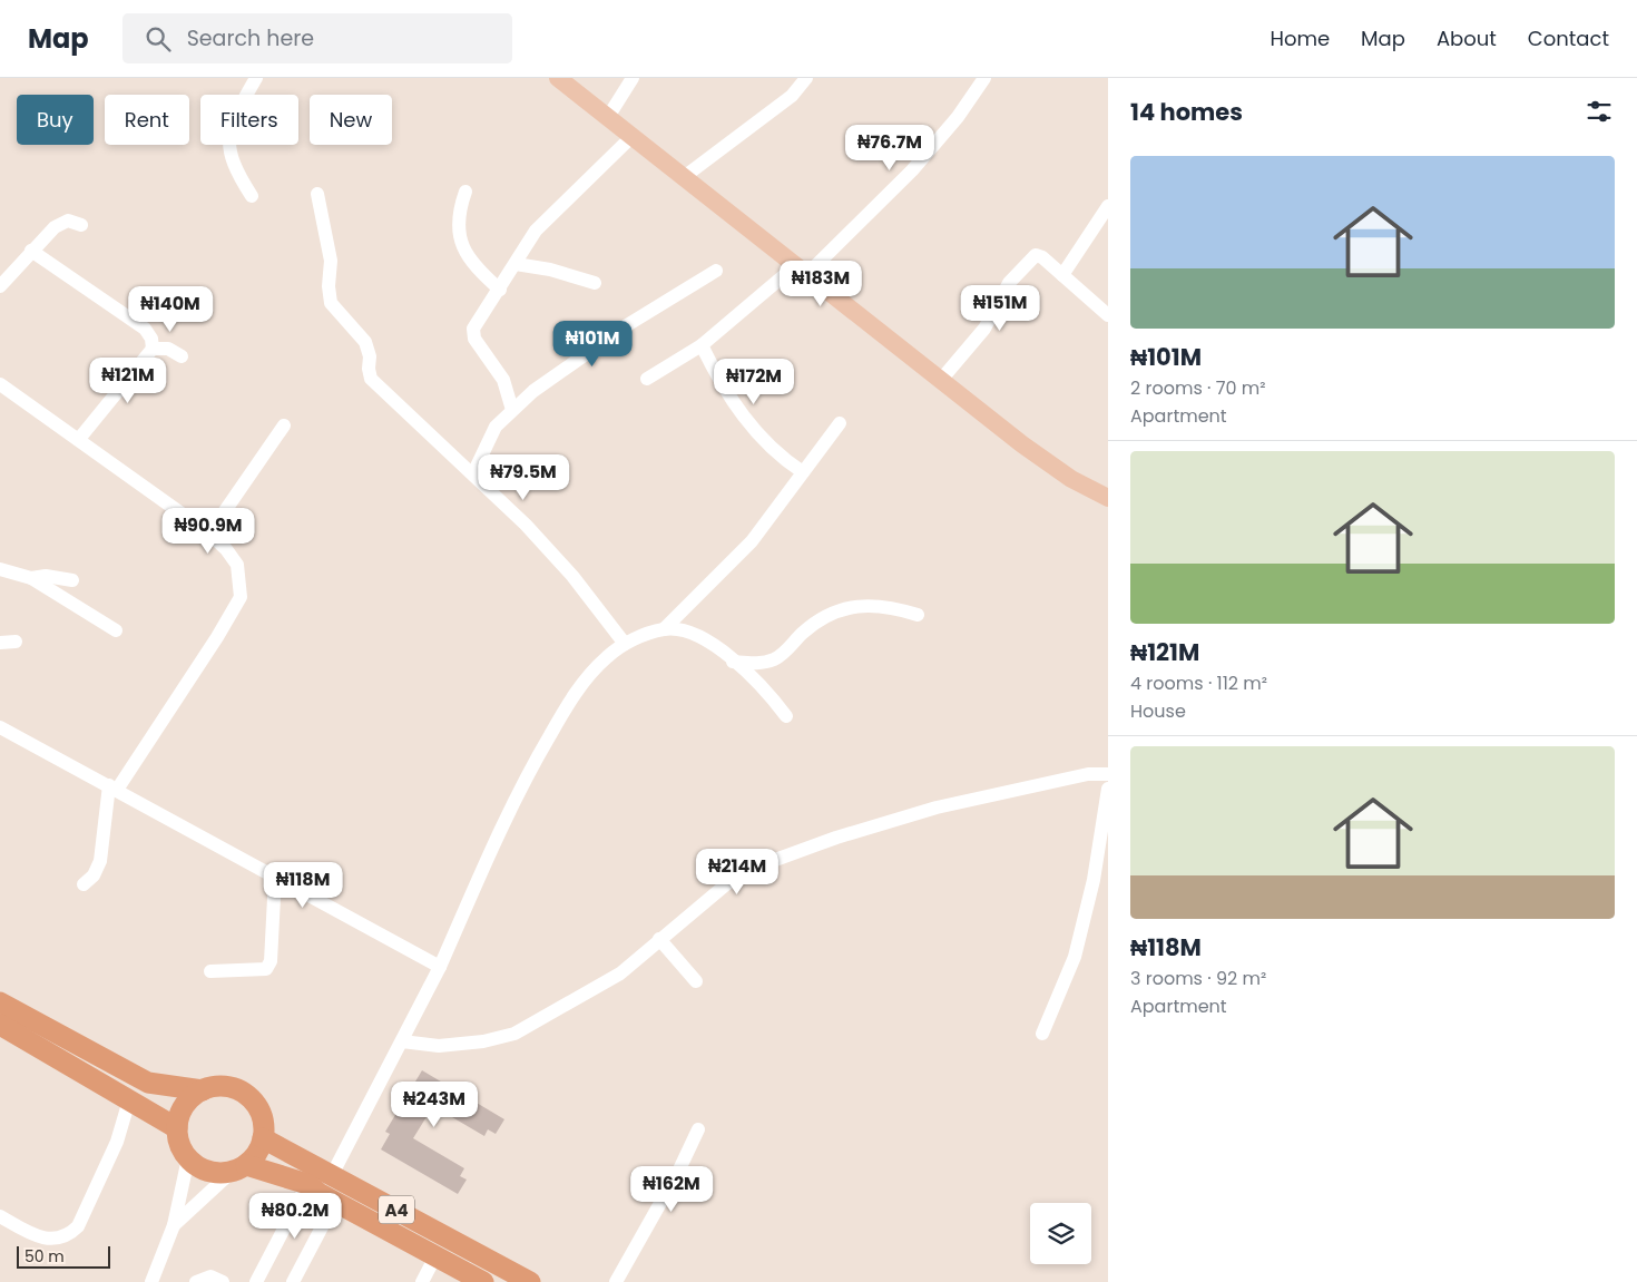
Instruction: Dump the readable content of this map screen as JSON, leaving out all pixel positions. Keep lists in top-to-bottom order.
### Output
{
  "streets": {
    "highway": ["A4"]
  },
  "scale_bar": "50 m",
  "page": {
    "header": "Map",
    "search": "Search here",
    "nav": [
      "Home",
      "Map",
      "About",
      "Contact"
    ],
    "heading": "14 homes",
    "chip": [
      "Buy",
      "Rent",
      "Filters",
      "New"
    ],
    "price": [
      "₦76.7M",
      "₦183M",
      "₦151M",
      "₦140M",
      "₦101M",
      "₦121M",
      "₦172M",
      "₦79.5M",
      "₦90.9M",
      "₦214M",
      "₦118M",
      "₦243M",
      "₦162M",
      "₦80.2M"
    ],
    "list": [
      {
        "name": "₦101M",
        "note": "2 rooms · 70 m² · Apartment"
      },
      {
        "name": "₦121M",
        "note": "4 rooms · 112 m² · House"
      },
      {
        "name": "₦118M",
        "note": "3 rooms · 92 m² · Apartment"
      }
    ],
    "scale": "50 m"
  }
}
